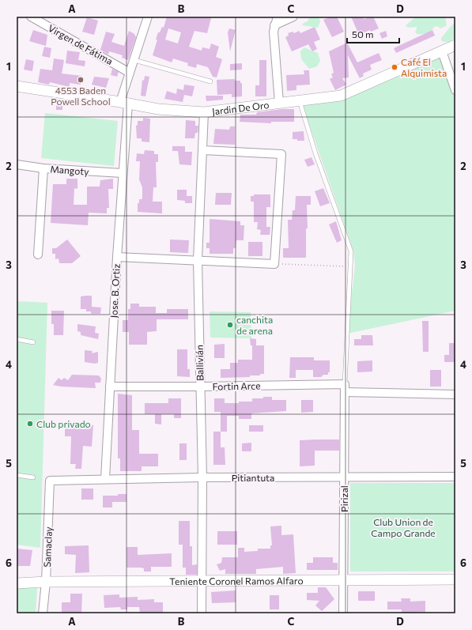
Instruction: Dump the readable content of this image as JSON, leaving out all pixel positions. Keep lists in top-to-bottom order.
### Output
{
  "streets": {
    "street": [
      "Virgen de Fátima",
      "Jardin De Oro",
      "Mangoty",
      "Jose. B. Ortiz",
      "Ballivián",
      "Fortin Arce",
      "Pitiantuta",
      "Pirizal",
      "Samaclay",
      "Teniente Coronel Ramos Alfaro"
    ]
  },
  "crossings": [
    ["Virgen de Fátima", "Jose. B. Ortiz"],
    ["Jardin De Oro", "Jose. B. Ortiz"],
    ["Jardin De Oro", "Ballivián"],
    ["Mangoty", "Jose. B. Ortiz"],
    ["Jose. B. Ortiz", "Fortin Arce"],
    ["Jose. B. Ortiz", "Pitiantuta"],
    ["Ballivián", "Fortin Arce"],
    ["Ballivián", "Pitiantuta"],
    ["Ballivián", "Teniente Coronel Ramos Alfaro"],
    ["Fortin Arce", "Pirizal"],
    ["Pitiantuta", "Pirizal"],
    ["Pitiantuta", "Samaclay"],
    ["Pirizal", "Teniente Coronel Ramos Alfaro"],
    ["Samaclay", "Teniente Coronel Ramos Alfaro"]
  ],
  "parks": ["Club Union de Campo Grande"],
  "places": [
    "Café El Alquimista",
    "4553 Baden Powell School",
    "canchita de arena",
    "Club privado"
  ],
  "scale_bar": "50 m",
  "grid": {
    "columns": [
      "A",
      "B",
      "C",
      "D"
    ],
    "rows": [
      "1",
      "2",
      "3",
      "4",
      "5",
      "6"
    ]
  }
}
